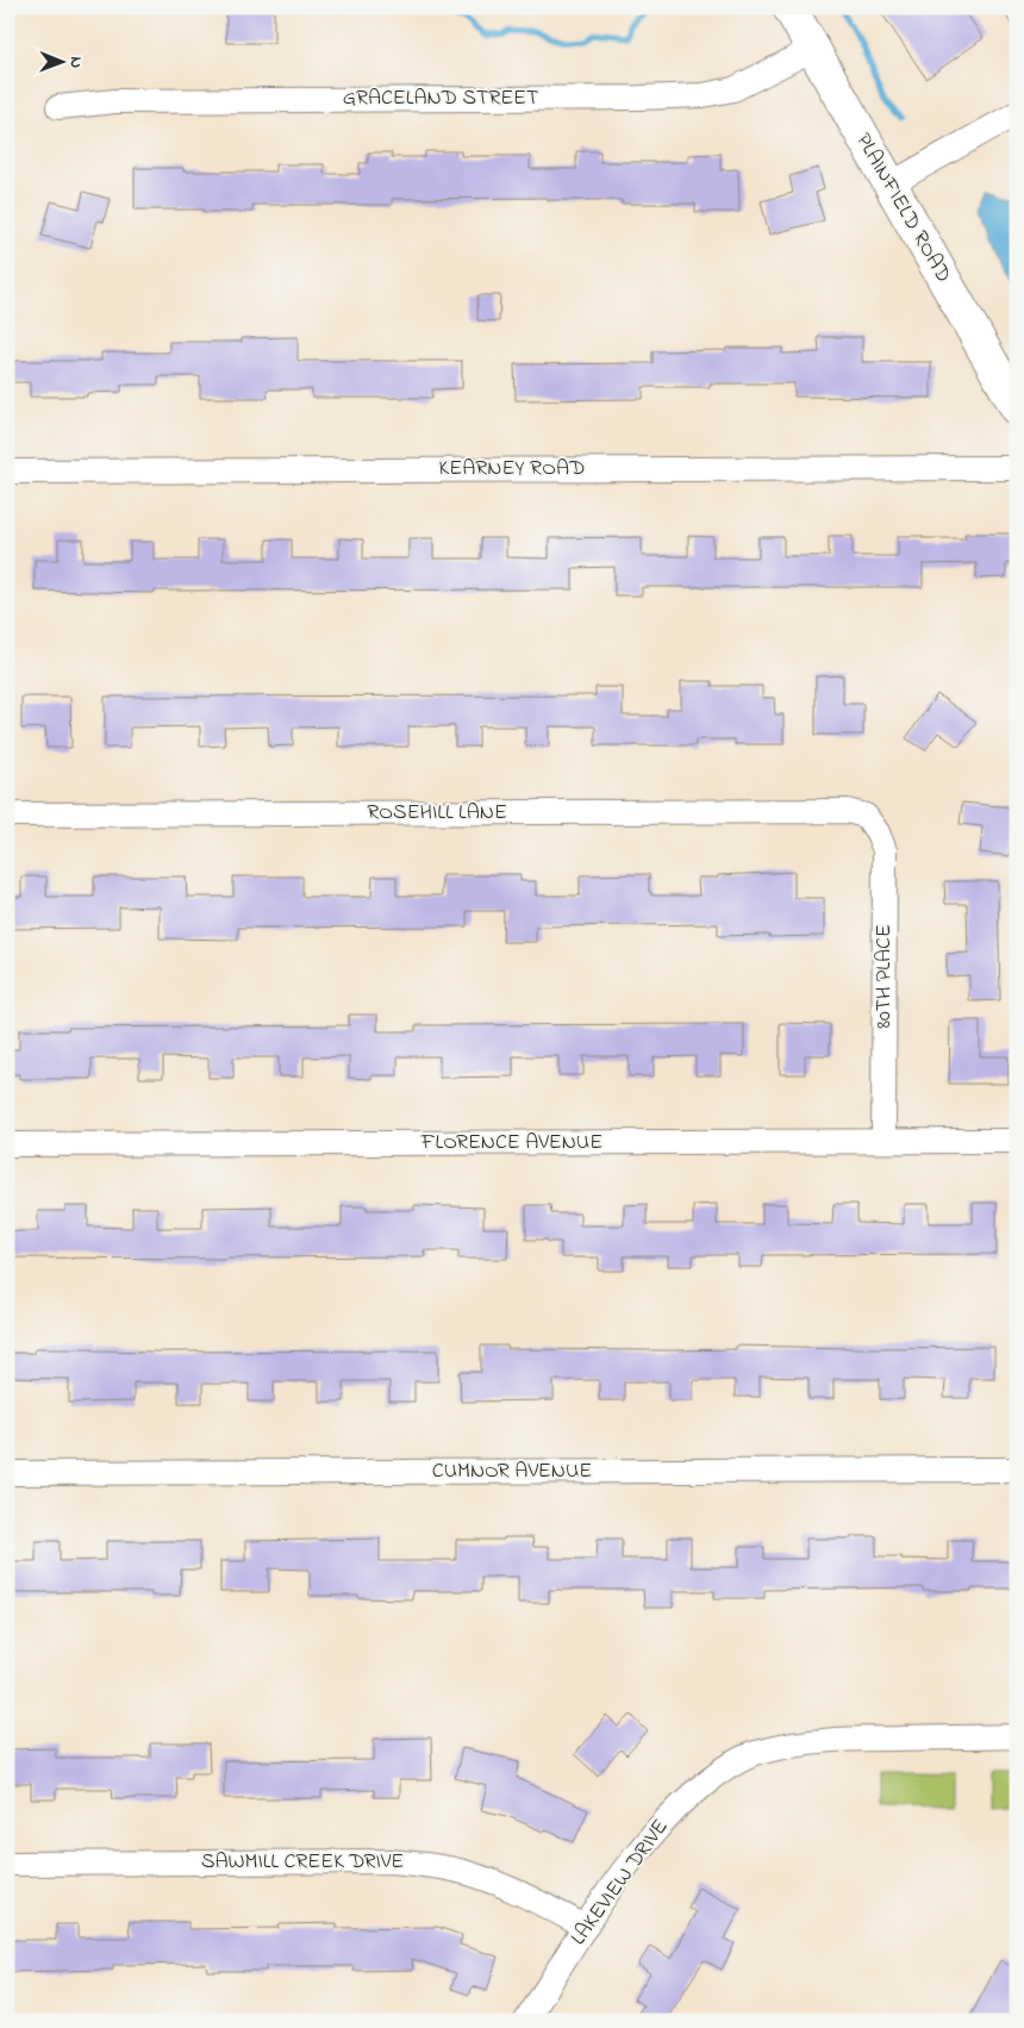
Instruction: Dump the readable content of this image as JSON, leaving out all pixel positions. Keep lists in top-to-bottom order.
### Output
{
  "streets": {
    "main road": ["PLAINFIELD ROAD"],
    "street": [
      "GRACELAND STREET",
      "KEARNEY ROAD",
      "ROSEHILL LANE",
      "80TH PLACE",
      "FLORENCE AVENUE",
      "CUMNOR AVENUE",
      "SAWMILL CREEK DRIVE",
      "LAKEVIEW DRIVE"
    ]
  },
  "crossings": [
    ["GRACELAND STREET", "PLAINFIELD ROAD"],
    ["ROSEHILL LANE", "80TH PLACE"],
    ["80TH PLACE", "FLORENCE AVENUE"],
    ["SAWMILL CREEK DRIVE", "LAKEVIEW DRIVE"]
  ],
  "north": "right"
}
